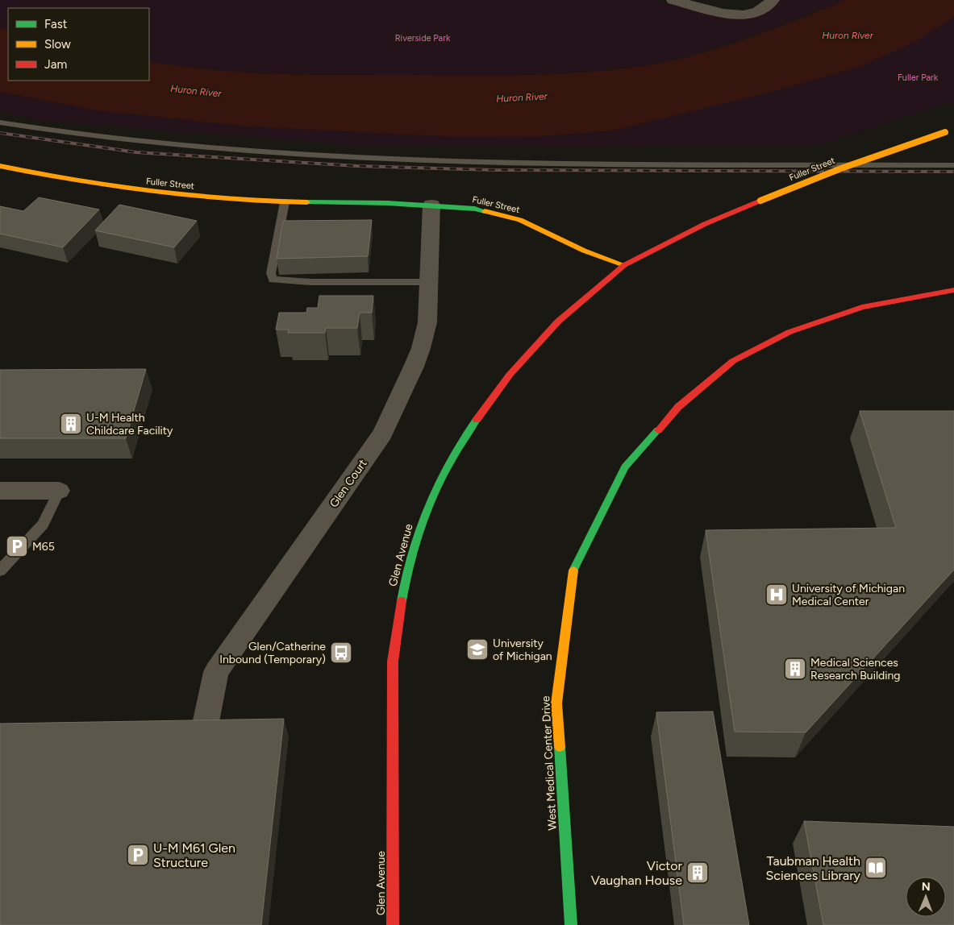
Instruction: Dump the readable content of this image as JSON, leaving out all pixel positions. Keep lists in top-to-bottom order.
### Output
{
  "streets": {
    "main road": ["Fuller Street", "Glen Avenue", "West Medical Center Drive"],
    "street": ["Glen Court"]
  },
  "crossings": [
    ["Fuller Street", "Glen Court"],
    ["Fuller Street", "Glen Avenue"]
  ],
  "water": ["Huron River"],
  "parks": ["Riverside Park", "Fuller Park"],
  "places": {
    "building": ["U-M Health Childcare Facility", "Medical Sciences Research Building", "Victor Vaughan House"],
    "parking": ["M65", "U-M M61 Glen Structure"],
    "hospital": ["University of Michigan Medical Center"],
    "school or university": ["University of Michigan"],
    "bus stop": ["Glen/Catherine Inbound (Temporary)"],
    "library": ["Taubman Health Sciences Library"]
  },
  "legend": ["Fast", "Slow", "Jam"],
  "north": "top"
}
